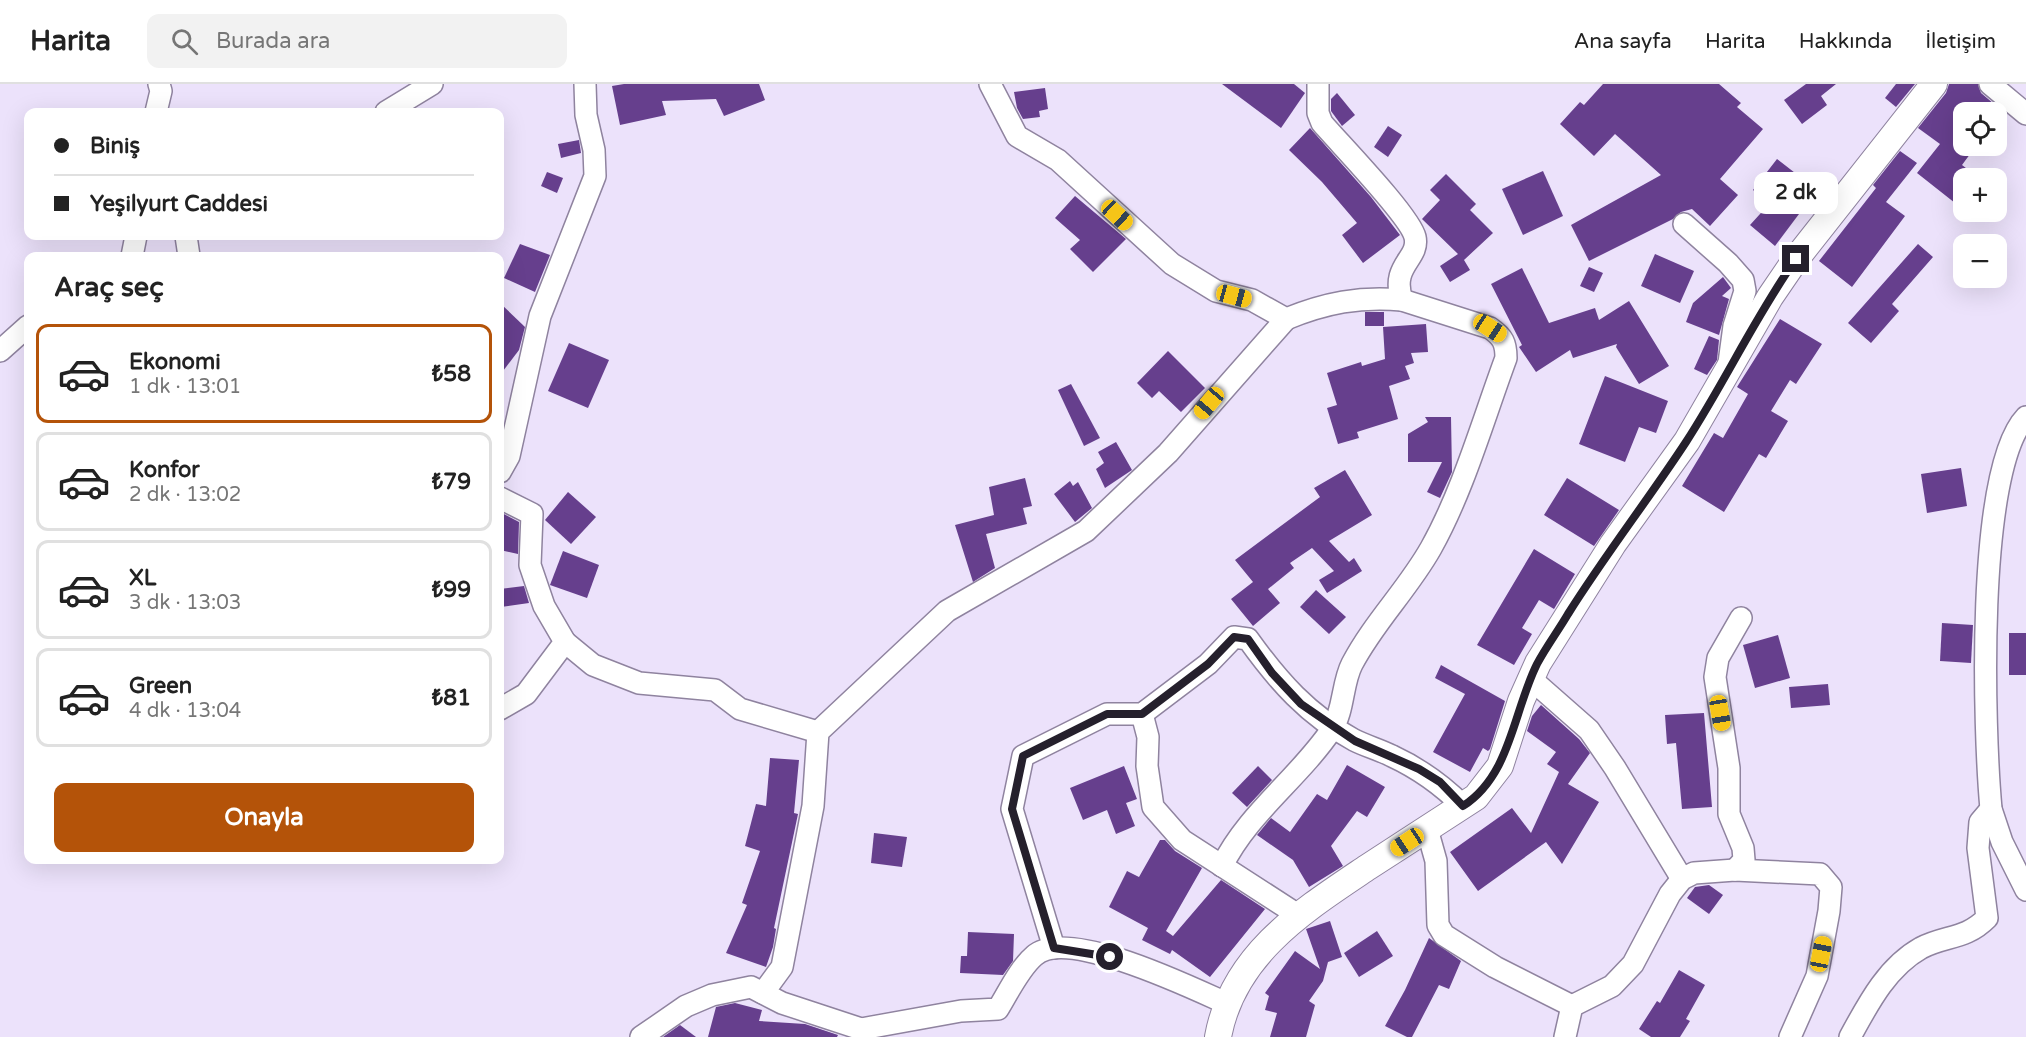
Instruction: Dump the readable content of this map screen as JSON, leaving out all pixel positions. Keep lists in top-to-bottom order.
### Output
{
  "page": {
    "header": "Harita",
    "search": "Burada ara",
    "nav": [
      "Ana sayfa",
      "Harita",
      "Hakkında",
      "İletişim"
    ],
    "map_buttons": ["+", "−"],
    "banner": ["Biniş", "Yeşilyurt Caddesi"],
    "bubble": "2 dk",
    "heading": "Araç seç",
    "list": [
      {
        "name": "Ekonomi",
        "note": "1 dk · 13:01",
        "value": "₺58"
      },
      {
        "name": "Konfor",
        "note": "2 dk · 13:02",
        "value": "₺79"
      },
      {
        "name": "XL",
        "note": "3 dk · 13:03",
        "value": "₺99"
      },
      {
        "name": "Green",
        "note": "4 dk · 13:04",
        "value": "₺81"
      }
    ],
    "buttons": "Onayla"
  }
}
